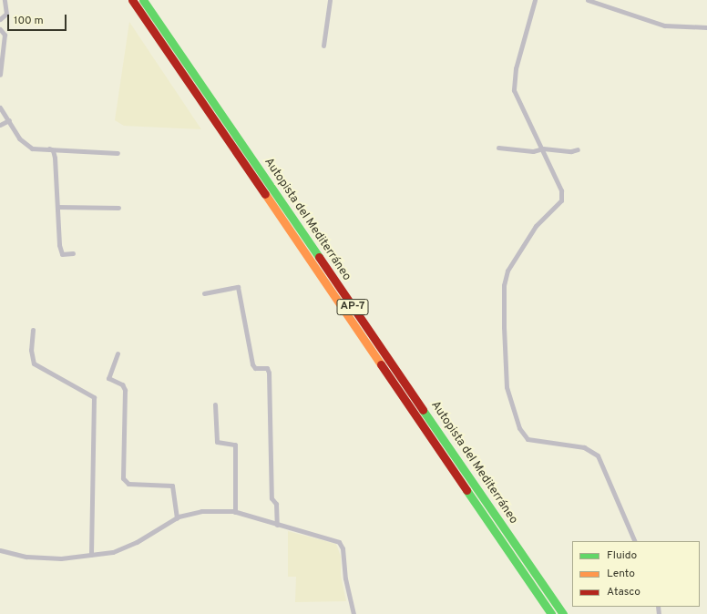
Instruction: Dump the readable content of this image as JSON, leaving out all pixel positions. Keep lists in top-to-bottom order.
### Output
{
  "streets": {
    "highway": ["Autopista del Mediterráneo", "AP-7"]
  },
  "legend": ["Fluido", "Lento", "Atasco"],
  "scale_bar": "100 m"
}
